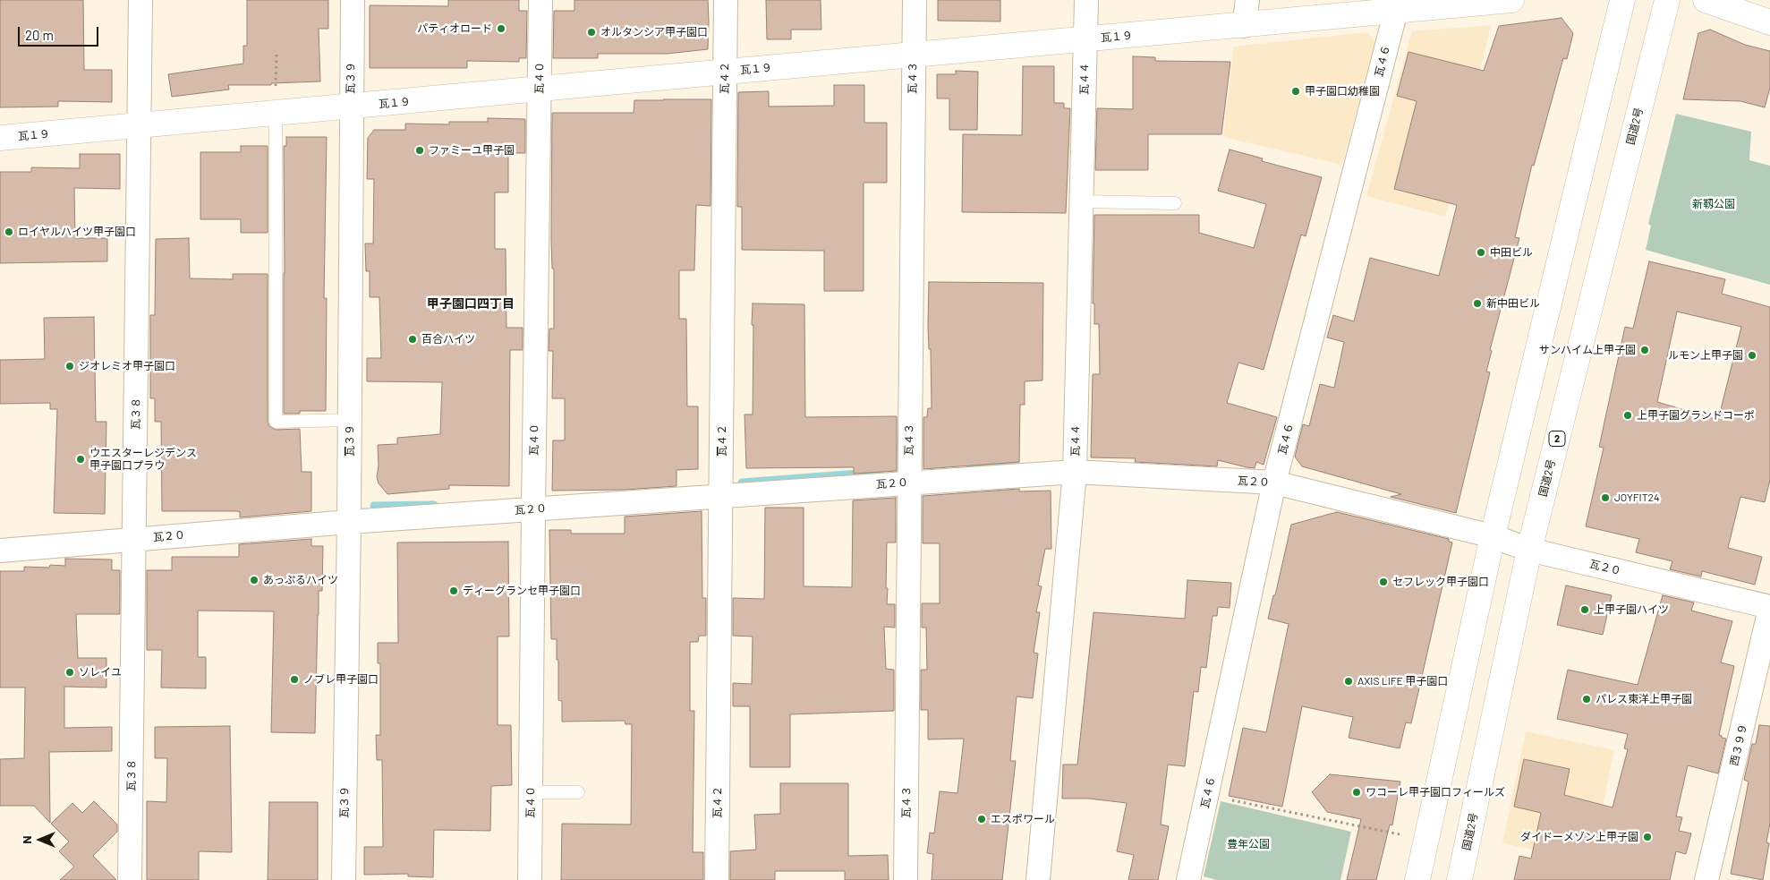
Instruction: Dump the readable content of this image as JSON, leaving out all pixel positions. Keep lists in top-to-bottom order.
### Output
{
  "streets": {
    "main road": ["瓦１９", "国道2号", "2"],
    "street": [
      "瓦４６",
      "瓦３９",
      "瓦４０",
      "瓦４２",
      "瓦４３",
      "瓦４４",
      "瓦３８",
      "瓦２０",
      "西３９９"
    ]
  },
  "crossings": [
    ["瓦１９", "瓦４６"],
    ["瓦１９", "瓦３９"],
    ["瓦１９", "瓦４０"],
    ["瓦１９", "瓦４２"],
    ["瓦１９", "瓦４３"],
    ["瓦１９", "瓦４４"],
    ["瓦１９", "瓦３８"],
    ["瓦４６", "瓦２０"],
    ["瓦３９", "瓦２０"],
    ["瓦４０", "瓦２０"],
    ["瓦４２", "瓦２０"],
    ["瓦４３", "瓦２０"],
    ["瓦４４", "瓦２０"],
    ["国道2号", "瓦２０"],
    ["瓦３８", "瓦２０"],
    ["瓦２０", "西３９９"]
  ],
  "districts": ["甲子園口四丁目"],
  "parks": ["新靱公園", "豊年公園"],
  "places": [
    "パティオロード",
    "オルタンシア甲子園口",
    "甲子園口幼稚園",
    "ファミーユ甲子園",
    "ロイヤルハイツ甲子園口",
    "中田ビル",
    "新中田ビル",
    "百合ハイツ",
    "サンハイム上甲子園",
    "ルモン上甲子園",
    "ジオレミオ甲子園口",
    "上甲子園グランドコーポ",
    "ウエスターレジデンス 甲子園口プラウ",
    "JOYFIT24",
    "あっぷるハイツ",
    "セフレック甲子園口",
    "ディーグランセ甲子園口",
    "上甲子園ハイツ",
    "ソレイユ",
    "ノブレ甲子園口",
    "AXIS LIFE 甲子園口",
    "パレス東洋上甲子園",
    "ワコーレ甲子園口フィールズ",
    "エスポワール",
    "ダイドーメゾン上甲子園"
  ],
  "scale_bar": "20 m",
  "north": "left"
}
